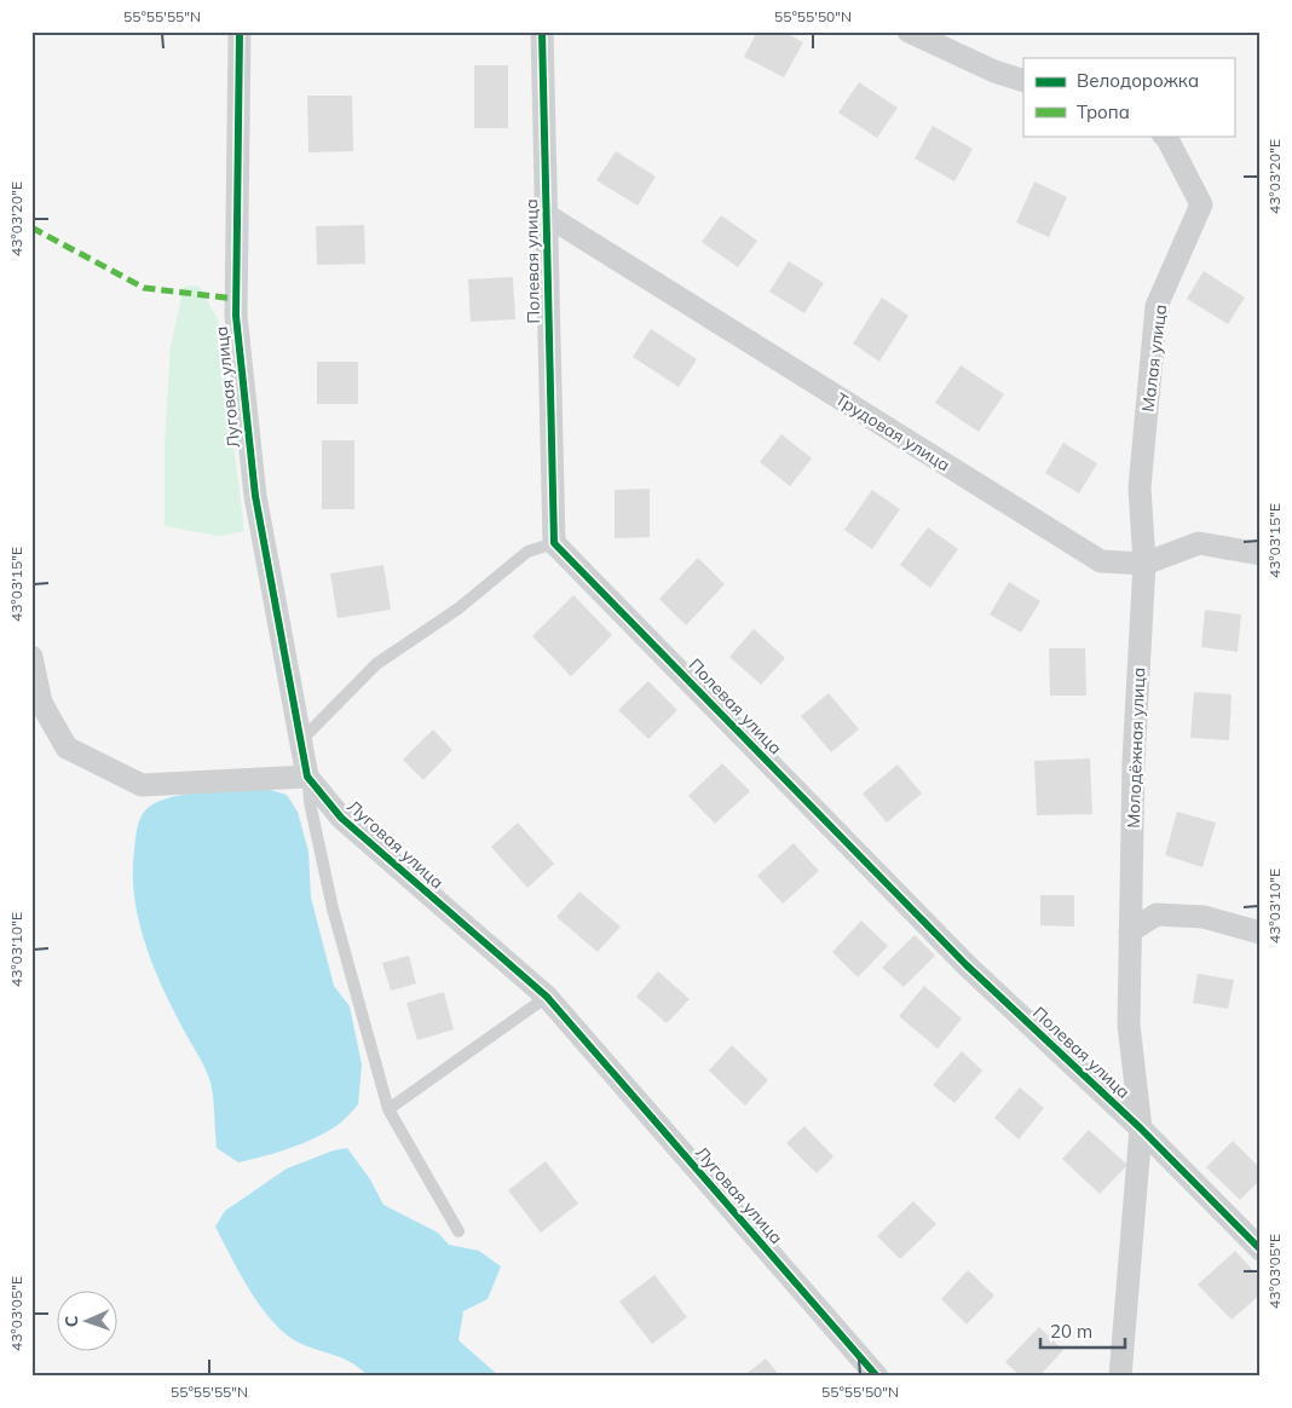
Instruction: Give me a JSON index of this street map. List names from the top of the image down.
{
  "streets": {
    "street": [
      "Полевая улица",
      "Малая улица",
      "Луговая улица",
      "Трудовая улица",
      "Молодёжная улица"
    ]
  },
  "crossings": [
    ["Полевая улица", "Трудовая улица"],
    ["Полевая улица", "Молодёжная улица"],
    ["Малая улица", "Трудовая улица"],
    ["Малая улица", "Молодёжная улица"],
    ["Трудовая улица", "Молодёжная улица"]
  ],
  "legend": ["Велодорожка", "Тропа"],
  "scale_bar": "20 m",
  "north": "left",
  "coordinates": [
    "55°55'55\"N",
    "55°55'50\"N",
    "43°03'20\"E",
    "43°03'15\"E",
    "43°03'10\"E",
    "43°03'05\"E"
  ]
}
